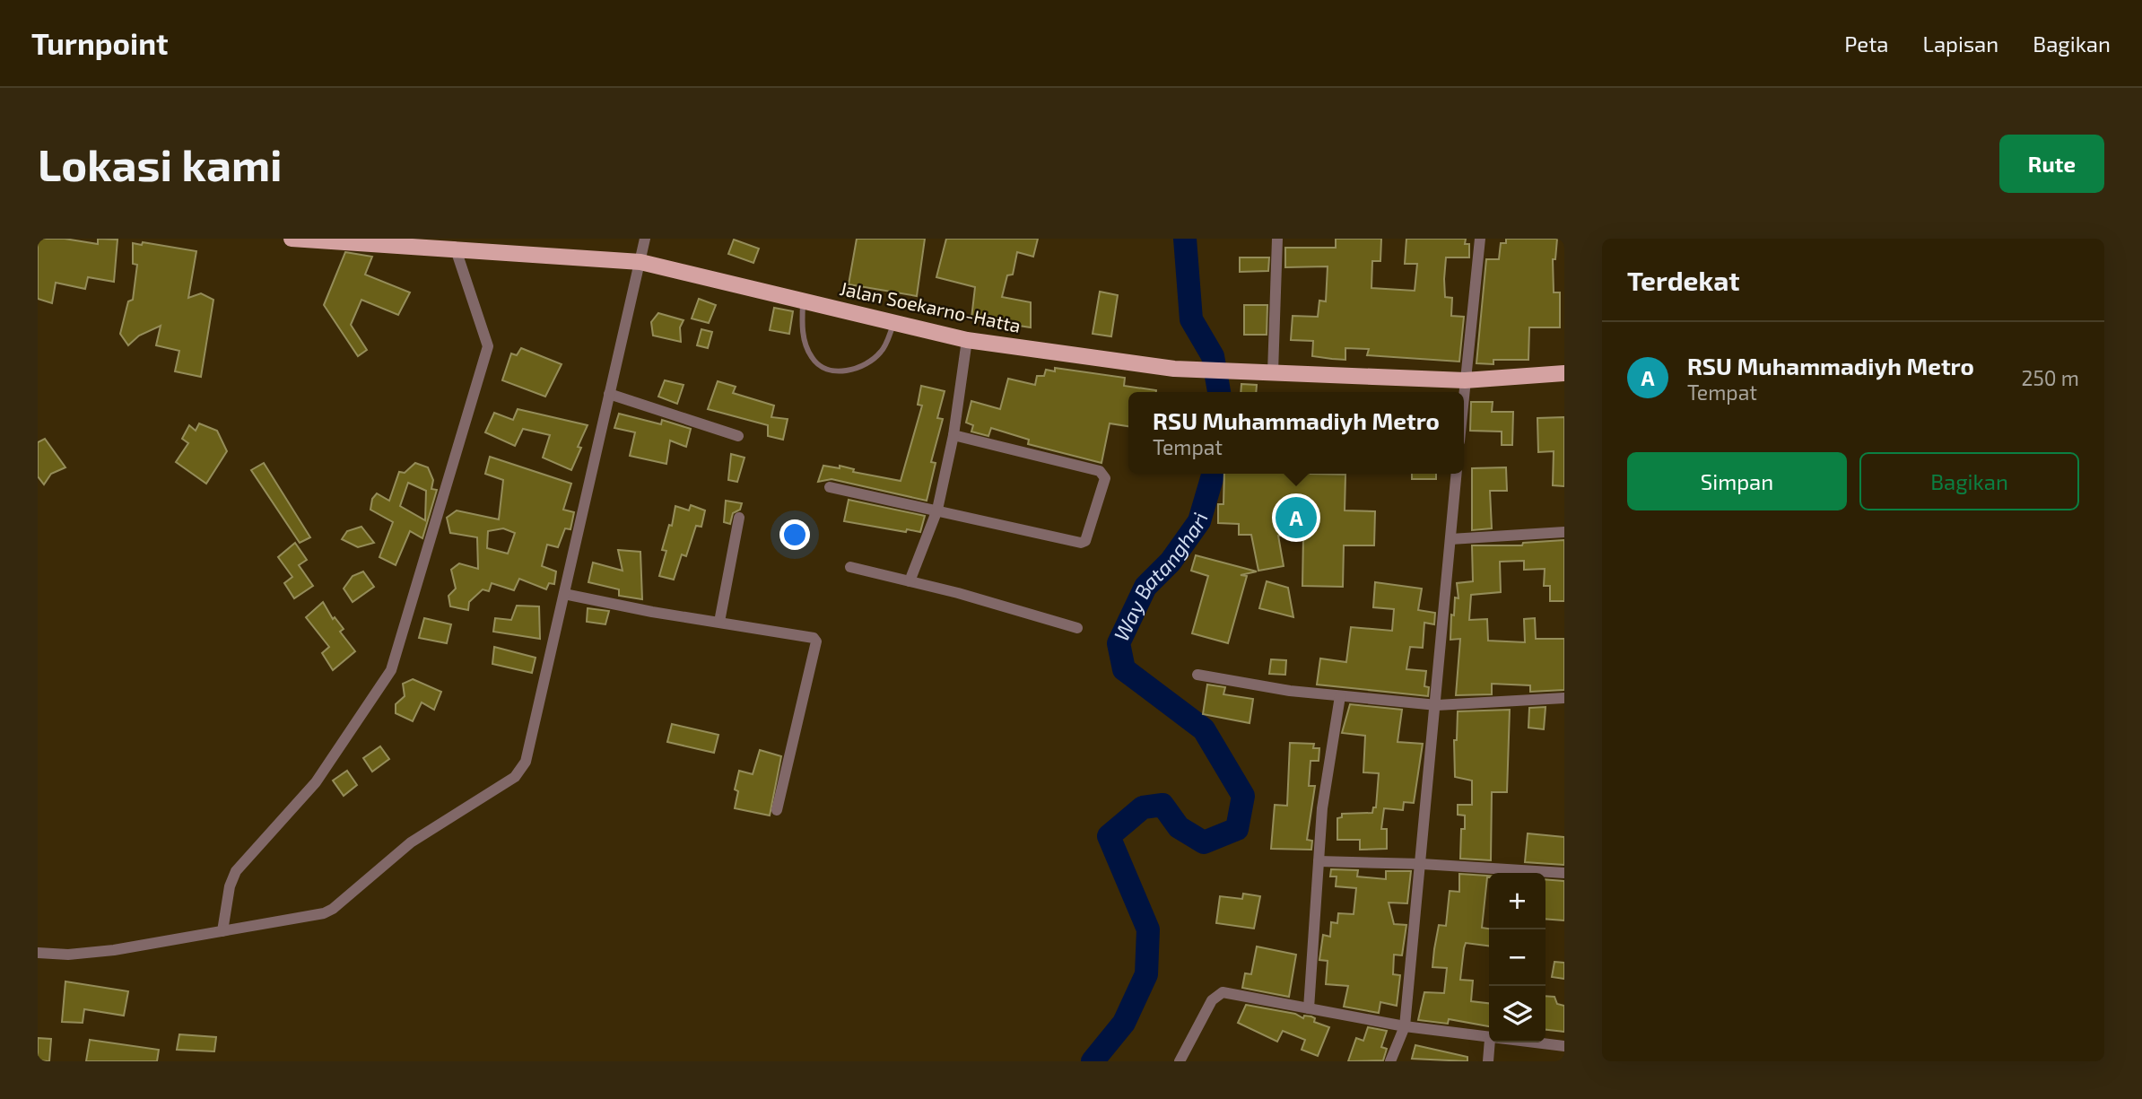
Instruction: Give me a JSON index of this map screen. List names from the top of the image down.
{
  "streets": {
    "main road": ["Jalan Soekarno-Hatta"]
  },
  "water": ["Way Batanghari"],
  "page": {
    "header": "Turnpoint",
    "nav": ["Peta", "Lapisan", "Bagikan"],
    "buttons": [
      "Rute",
      ["Simpan", "Bagikan"]
    ],
    "title": "Lokasi kami",
    "heading": "Terdekat",
    "list": [
      {
        "mark": "A",
        "name": "RSU Muhammadiyh Metro",
        "note": "Tempat",
        "value": "250 m"
      }
    ],
    "popup": ["RSU Muhammadiyh Metro", "Tempat"],
    "pins": "A",
    "map_buttons": ["+", "−"]
  }
}
